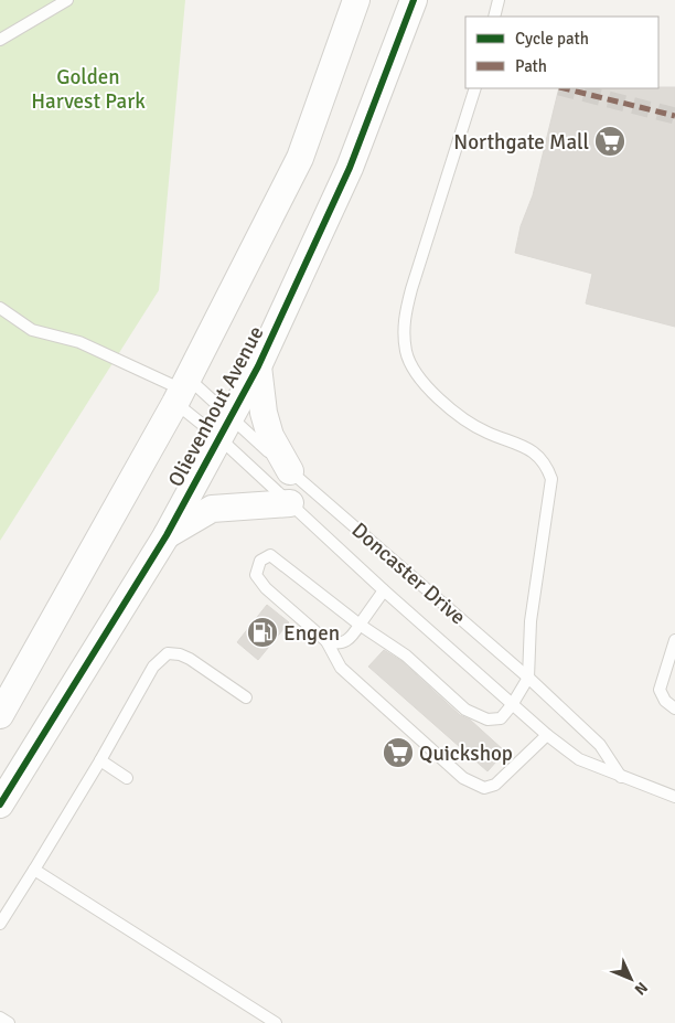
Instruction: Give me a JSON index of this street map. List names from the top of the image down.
{
  "streets": {
    "street": ["Olievenhout Avenue"],
    "lane": ["Doncaster Drive"]
  },
  "crossings": [
    ["Olievenhout Avenue", "Doncaster Drive"]
  ],
  "parks": ["Golden Harvest Park"],
  "places": {
    "supermarket": ["Northgate Mall", "Quickshop"],
    "fuel station": ["Engen"]
  },
  "legend": ["Cycle path", "Path"],
  "north": "bottom right"
}
